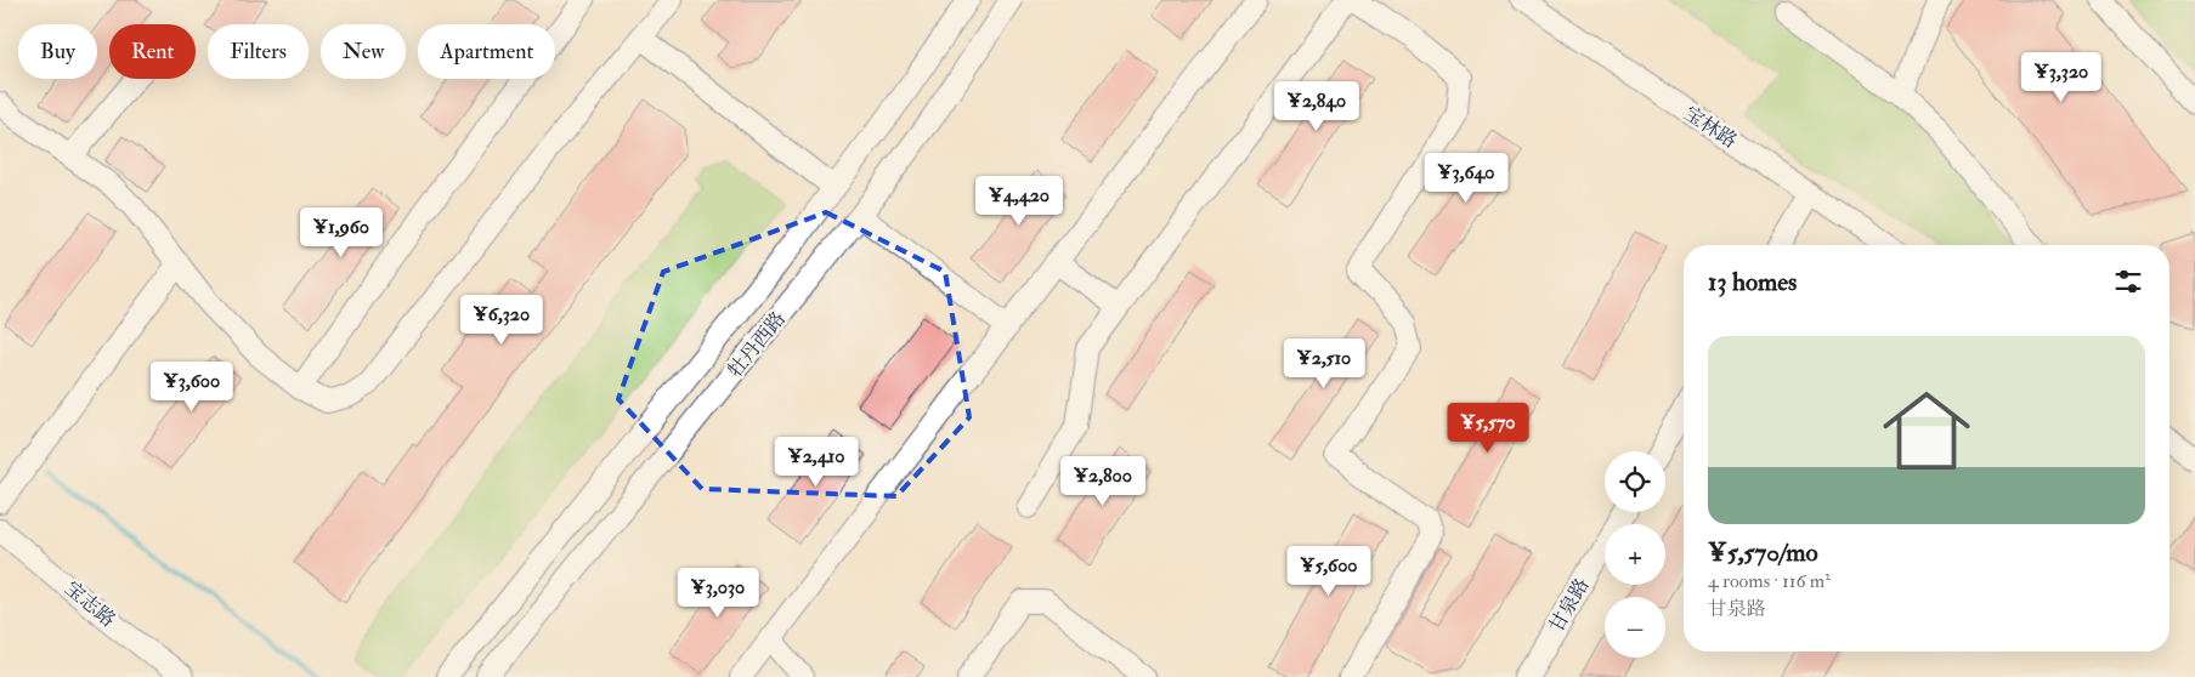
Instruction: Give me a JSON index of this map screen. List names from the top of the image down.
{
  "streets": {
    "street": [
      "宝林路",
      "牡丹西路",
      "宝志路",
      "甘泉路"
    ]
  },
  "page": {
    "chip": [
      "Buy",
      "Rent",
      "Filters",
      "New",
      "Apartment"
    ],
    "price": [
      "¥3,320",
      "¥2,840",
      "¥3,640",
      "¥4,420",
      "¥1,960",
      "¥6,320",
      "¥2,510",
      "¥3,600",
      "¥5,570",
      "¥2,410",
      "¥2,800",
      "¥5,600",
      "¥3,030"
    ],
    "heading": "13 homes",
    "list": [
      {
        "name": "¥5,570/mo",
        "note": "4 rooms · 116 m² · 甘泉路"
      }
    ],
    "map_buttons": ["+", "−"]
  }
}
